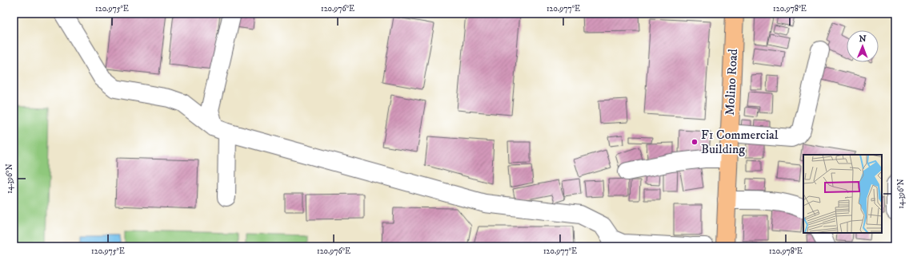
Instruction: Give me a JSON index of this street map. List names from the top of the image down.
{
  "streets": {
    "main road": ["Molino Road"]
  },
  "places": ["F1 Commercial Building"],
  "north": "top",
  "coordinates": [
    "120.975°E",
    "120.976°E",
    "120.977°E",
    "120.978°E",
    "14.396°N"
  ]
}
